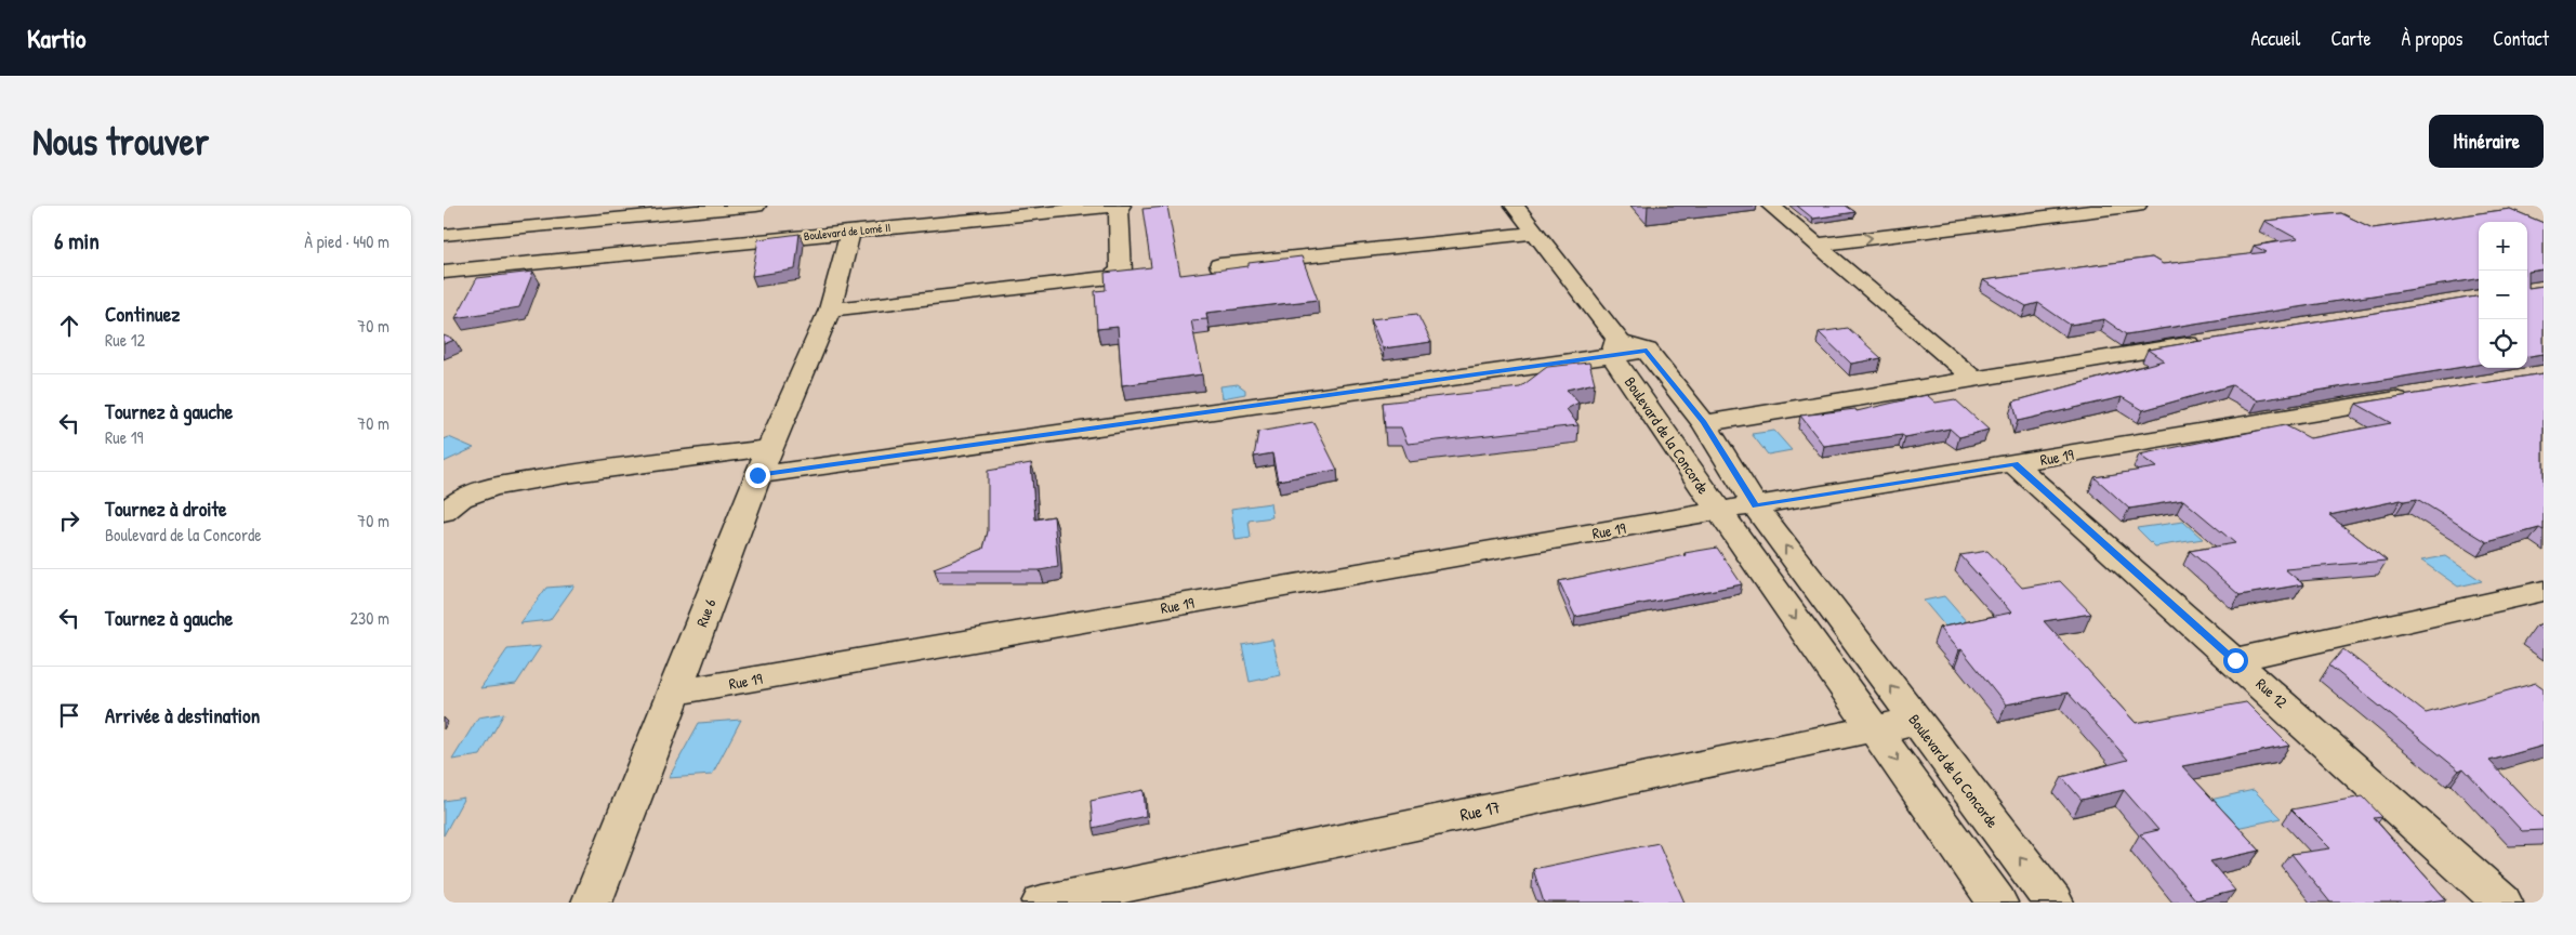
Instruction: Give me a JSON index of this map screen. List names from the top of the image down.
{
  "streets": {
    "street": [
      "Boulevard de Lomé II",
      "Boulevard de la Concorde",
      "Rue 19",
      "Rue 6",
      "Rue 12",
      "Rue 17"
    ]
  },
  "crossings": [
    ["Boulevard de Lomé II", "Rue 6"],
    ["Boulevard de la Concorde", "Rue 19"],
    ["Boulevard de la Concorde", "Rue 17"],
    ["Rue 19", "Rue 6"],
    ["Rue 19", "Rue 12"]
  ],
  "page": {
    "header": "Kartio",
    "nav": [
      "Accueil",
      "Carte",
      "À propos",
      "Contact"
    ],
    "buttons": "Itinéraire",
    "title": "Nous trouver",
    "heading": ["6 min", "À pied · 440 m"],
    "map_buttons": ["+", "−"],
    "list": [
      ["Continuez", "Rue 12", "70 m"],
      ["Tournez à gauche", "Rue 19", "70 m"],
      ["Tournez à droite", "Boulevard de la Concorde", "70 m"],
      ["Tournez à gauche", "230 m"],
      "Arrivée à destination"
    ]
  }
}
